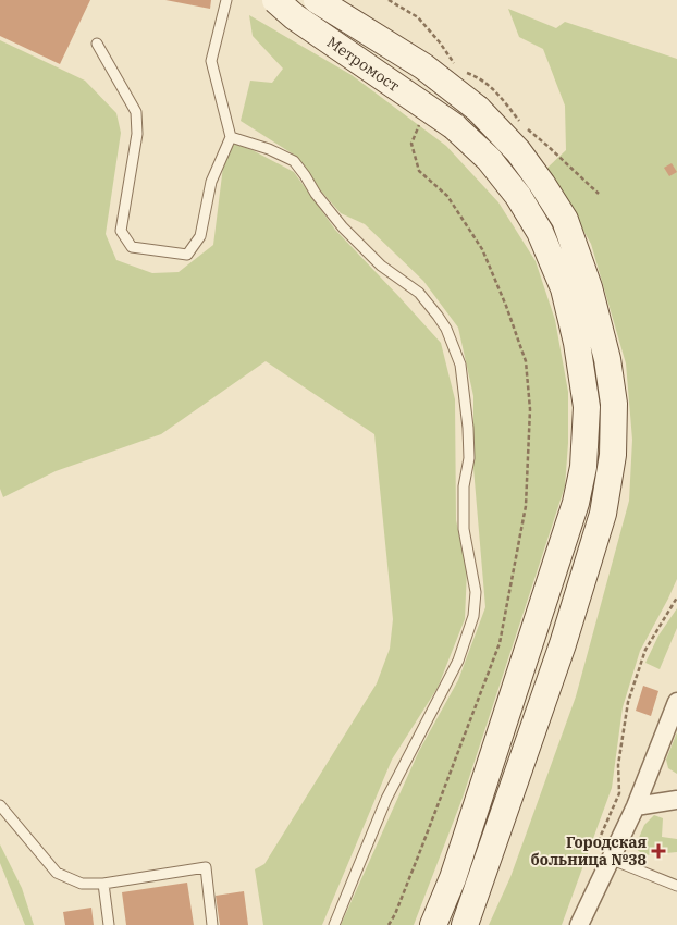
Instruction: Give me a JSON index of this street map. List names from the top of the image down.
{
  "streets": {
    "main road": ["Метромост"]
  },
  "places": {
    "health": ["Городская больница №38"]
  }
}
